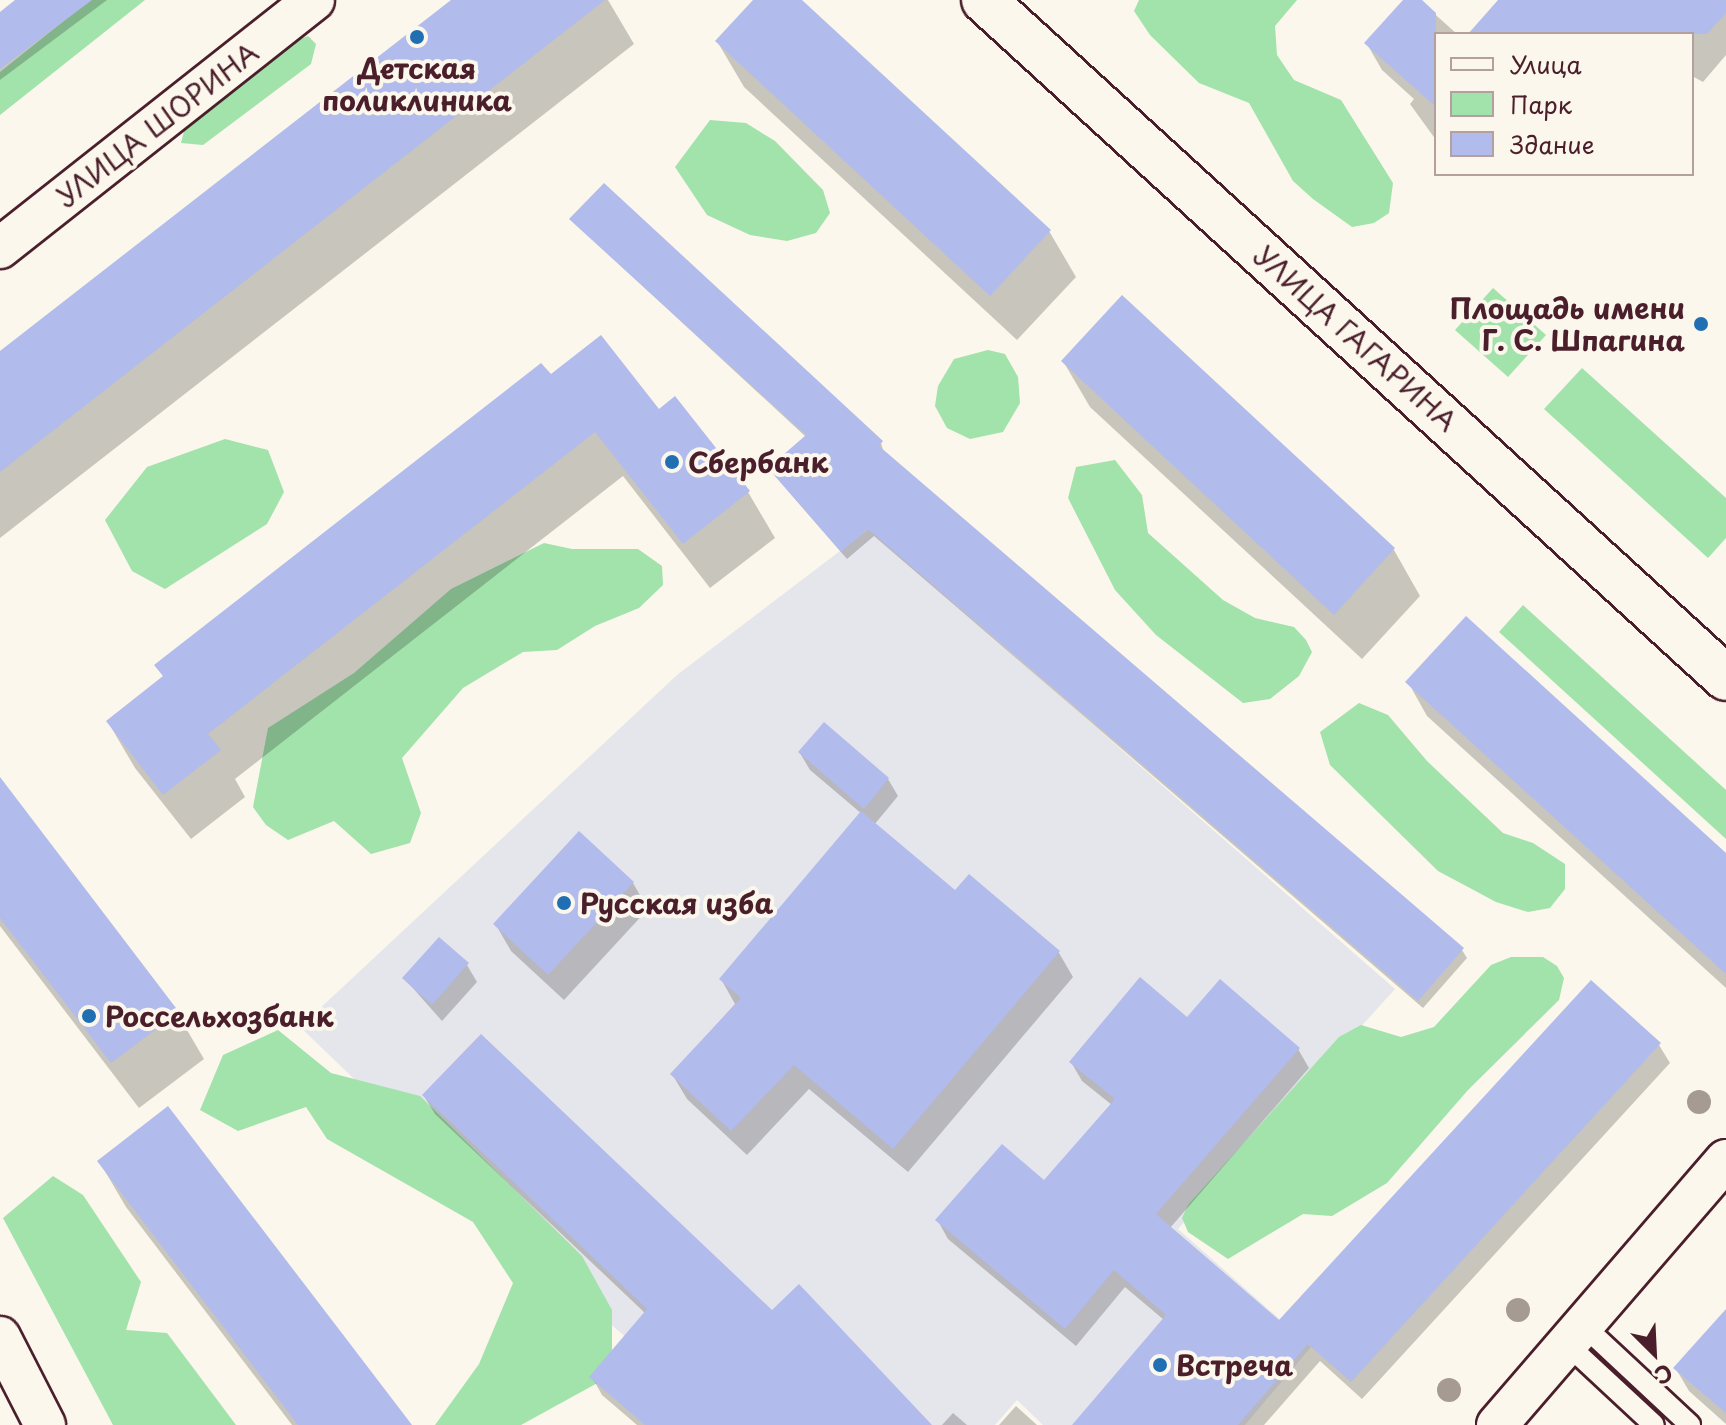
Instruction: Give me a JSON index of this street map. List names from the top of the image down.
{
  "streets": {
    "street": ["УЛИЦА ШОРИНА", "УЛИЦА ГАГАРИНА"]
  },
  "places": [
    "Детская поликлиника",
    "Площадь имени Г. С. Шпагина",
    "Сбербанк",
    "Русская изба",
    "Россельхозбанк",
    "Встреча"
  ],
  "legend": ["Улица", "Парк", "Здание"],
  "north": "bottom right"
}
